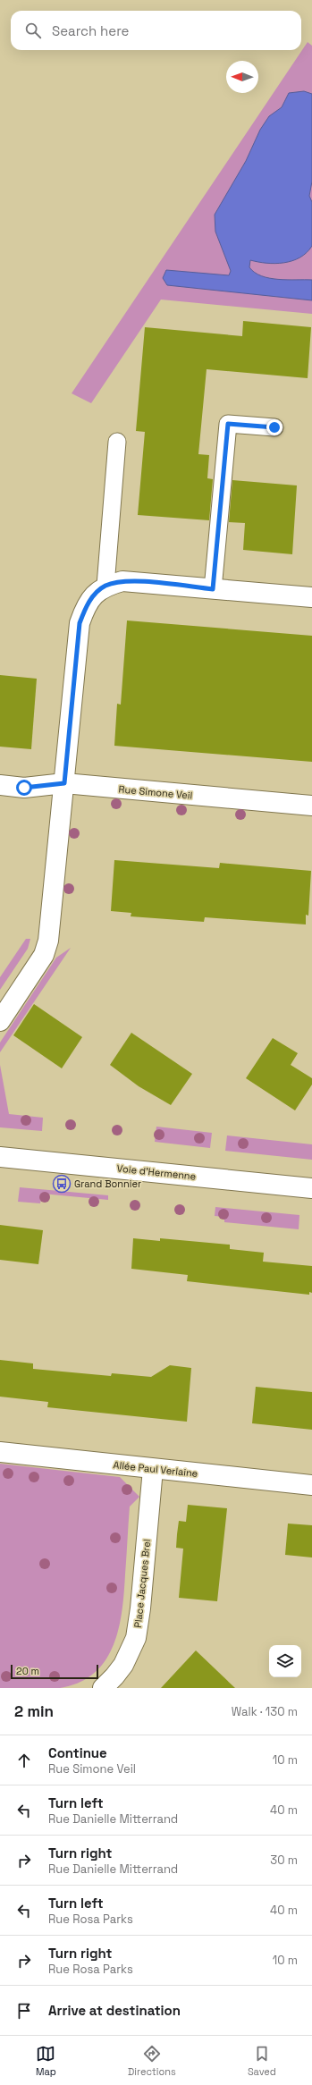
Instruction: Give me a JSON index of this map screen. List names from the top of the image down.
{
  "streets": {
    "street": [
      "Rue Simone Veil",
      "Voie d'Hermenne",
      "Allée Paul Verlaine",
      "Place Jacques Brel"
    ]
  },
  "crossings": [
    ["Allée Paul Verlaine", "Place Jacques Brel"]
  ],
  "places": {
    "bus stop": ["Grand Bonnier"]
  },
  "scale_bar": "20 m",
  "north": "left",
  "page": {
    "search": "Search here",
    "scale": "20 m",
    "heading": ["2 min", "Walk · 130 m"],
    "list": [
      ["Continue", "Rue Simone Veil", "10 m"],
      ["Turn left", "Rue Danielle Mitterrand", "40 m"],
      ["Turn right", "Rue Danielle Mitterrand", "30 m"],
      ["Turn left", "Rue Rosa Parks", "40 m"],
      ["Turn right", "Rue Rosa Parks", "10 m"],
      "Arrive at destination"
    ],
    "nav": ["Map", "Directions", "Saved"]
  }
}
